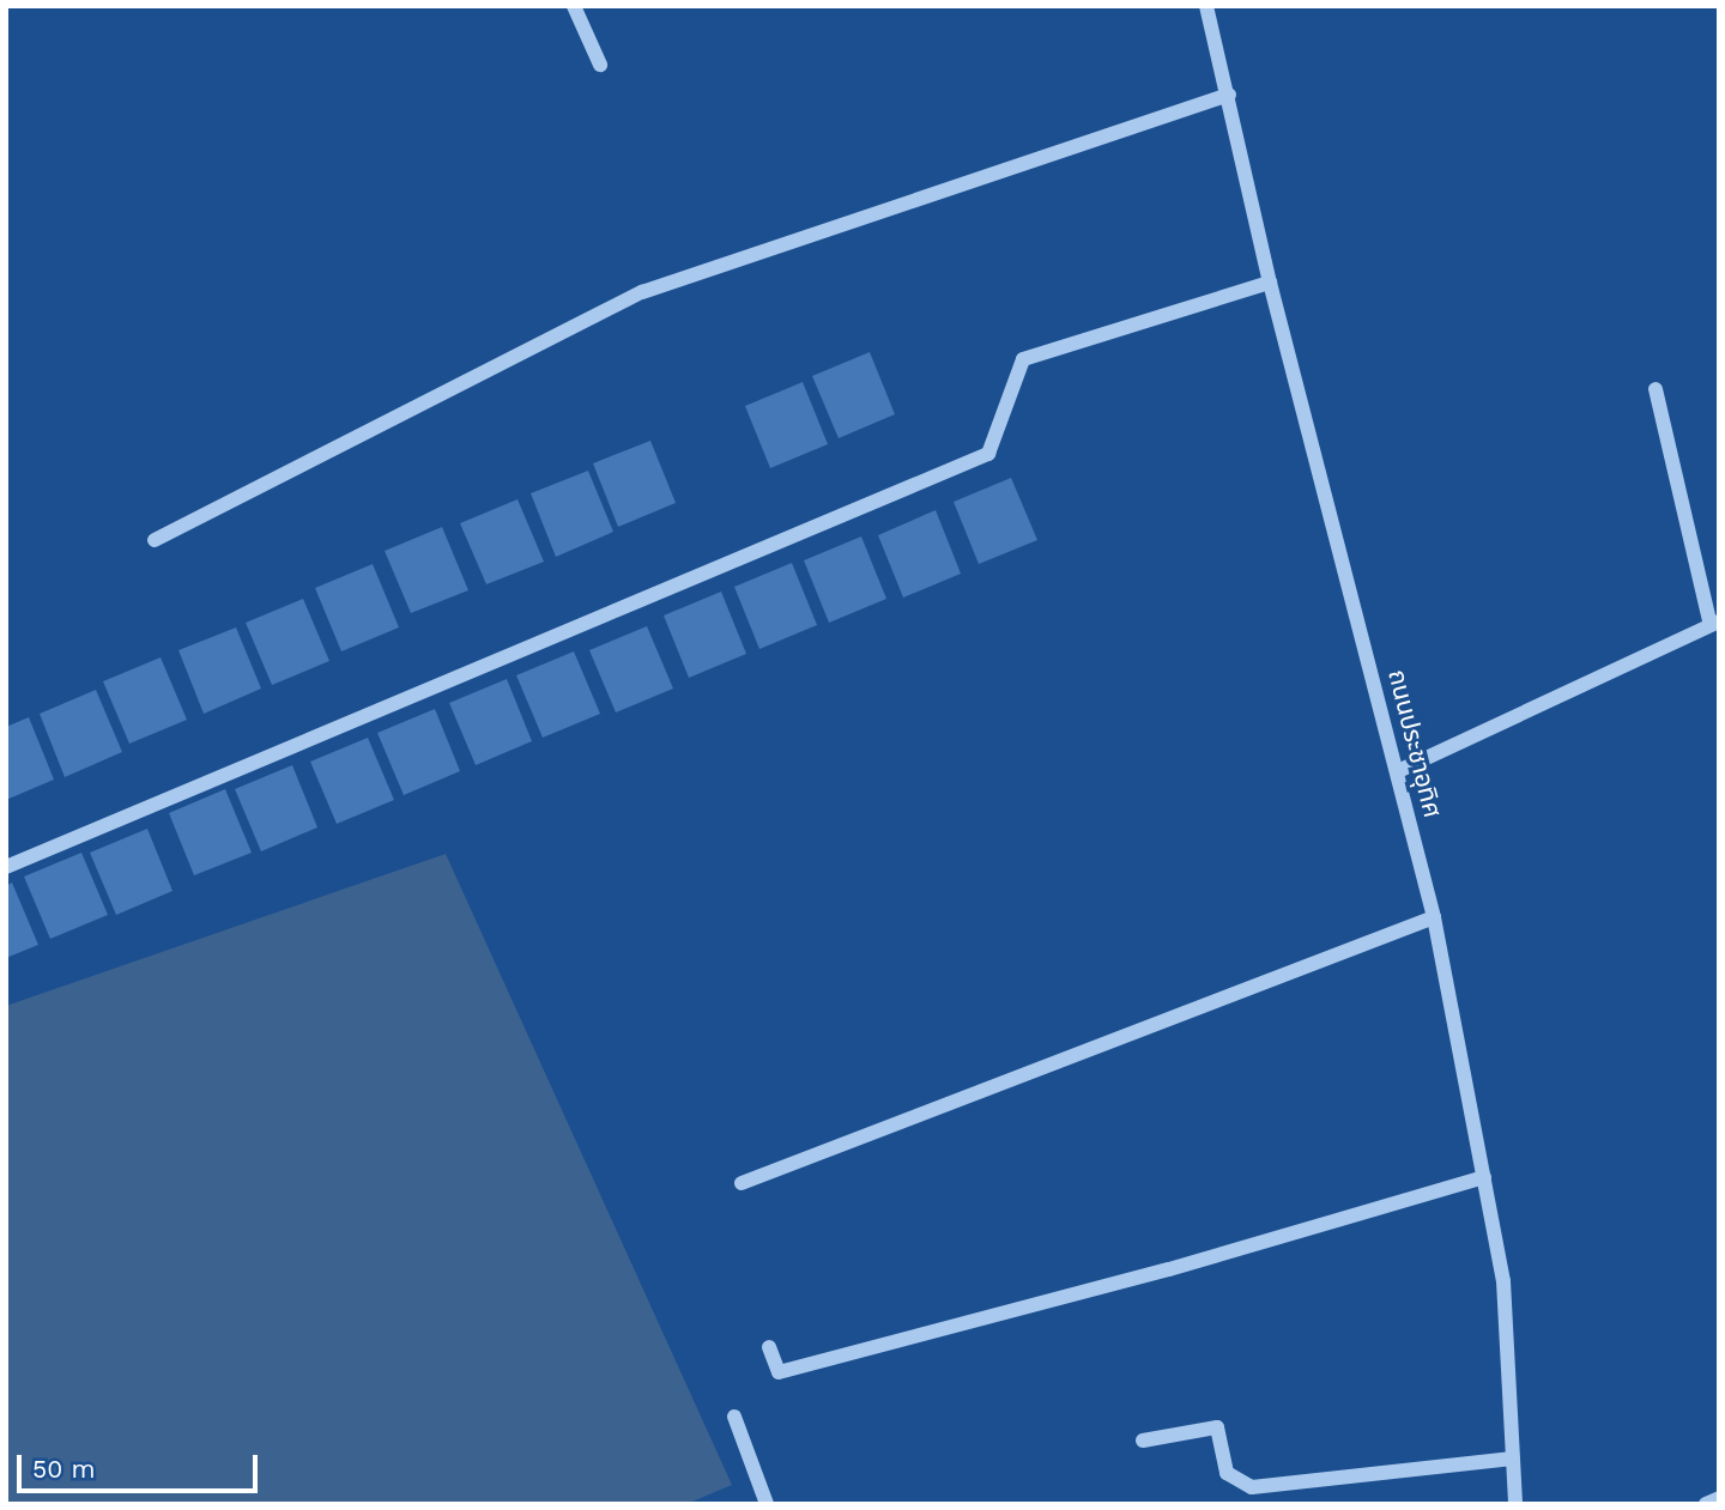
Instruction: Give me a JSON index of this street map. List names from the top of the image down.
{
  "streets": {
    "street": ["ถนนประชาอุทิศ"]
  },
  "scale_bar": "50 m"
}
